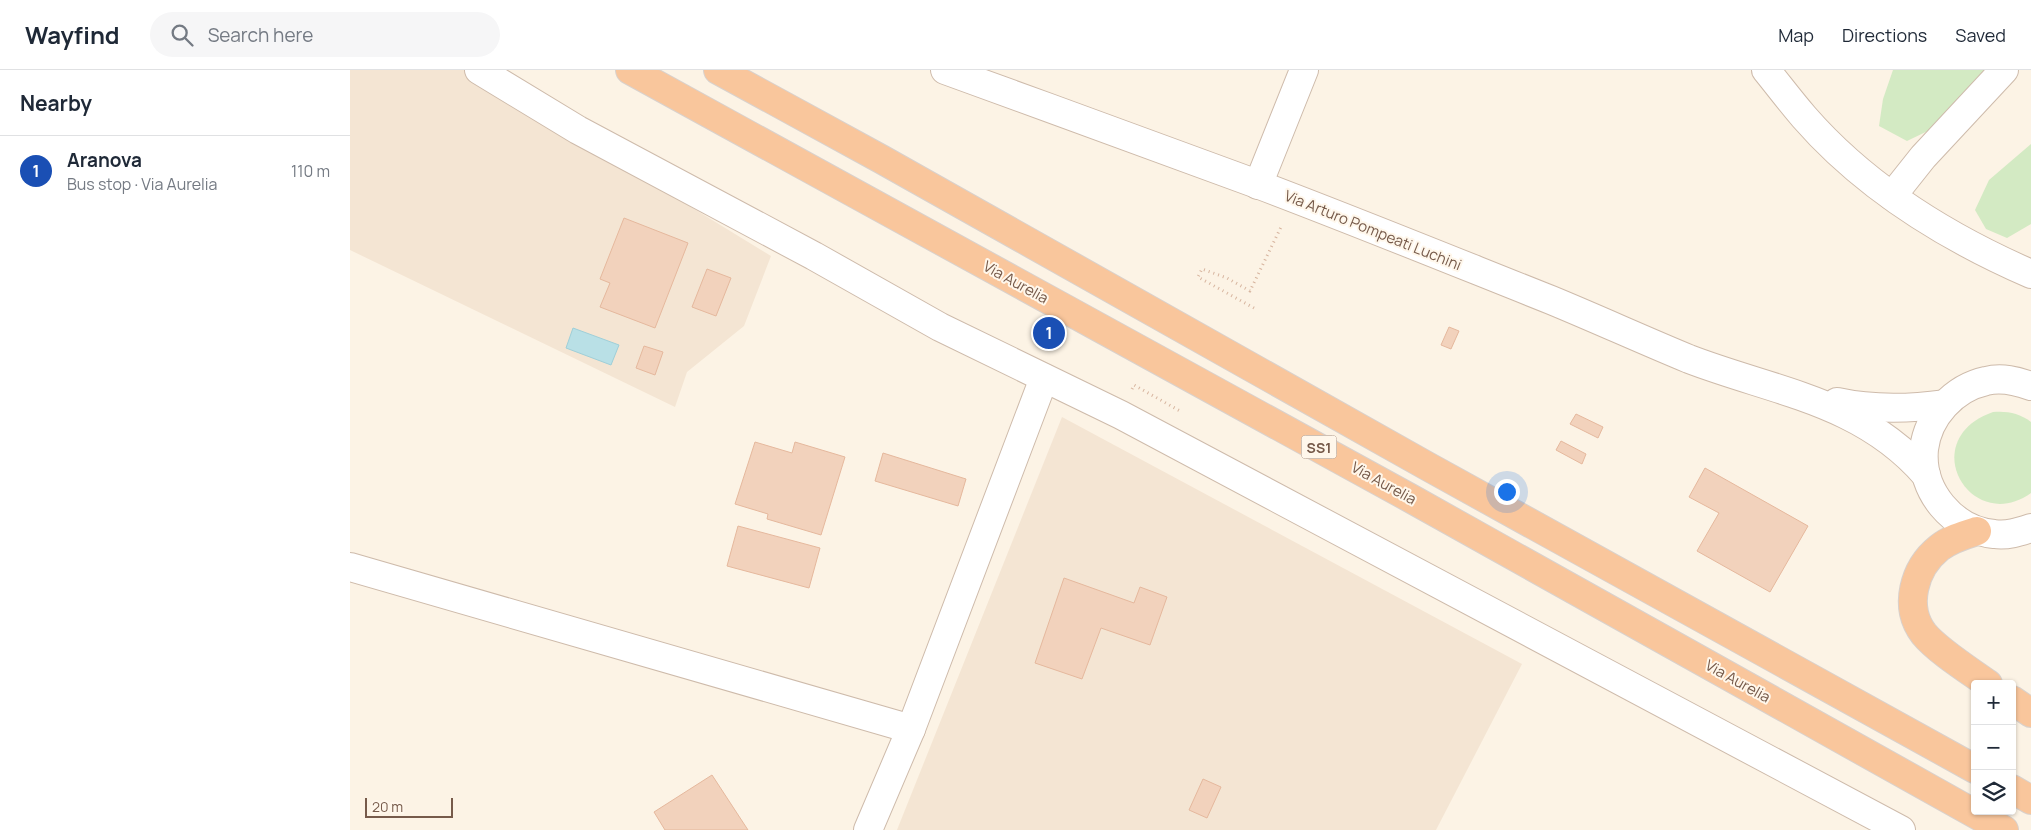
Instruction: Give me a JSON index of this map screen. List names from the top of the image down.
{
  "streets": {
    "highway": ["Via Aurelia", "SS1"],
    "street": ["Via Arturo Pompeati Luchini"]
  },
  "scale_bar": "20 m",
  "page": {
    "header": "Wayfind",
    "search": "Search here",
    "nav": ["Map", "Directions", "Saved"],
    "heading": "Nearby",
    "list": [
      {
        "mark": "1",
        "name": "Aranova",
        "note": "Bus stop · Via Aurelia",
        "value": "110 m"
      }
    ],
    "pins": "1",
    "map_buttons": ["+", "−"],
    "scale": "20 m"
  }
}
